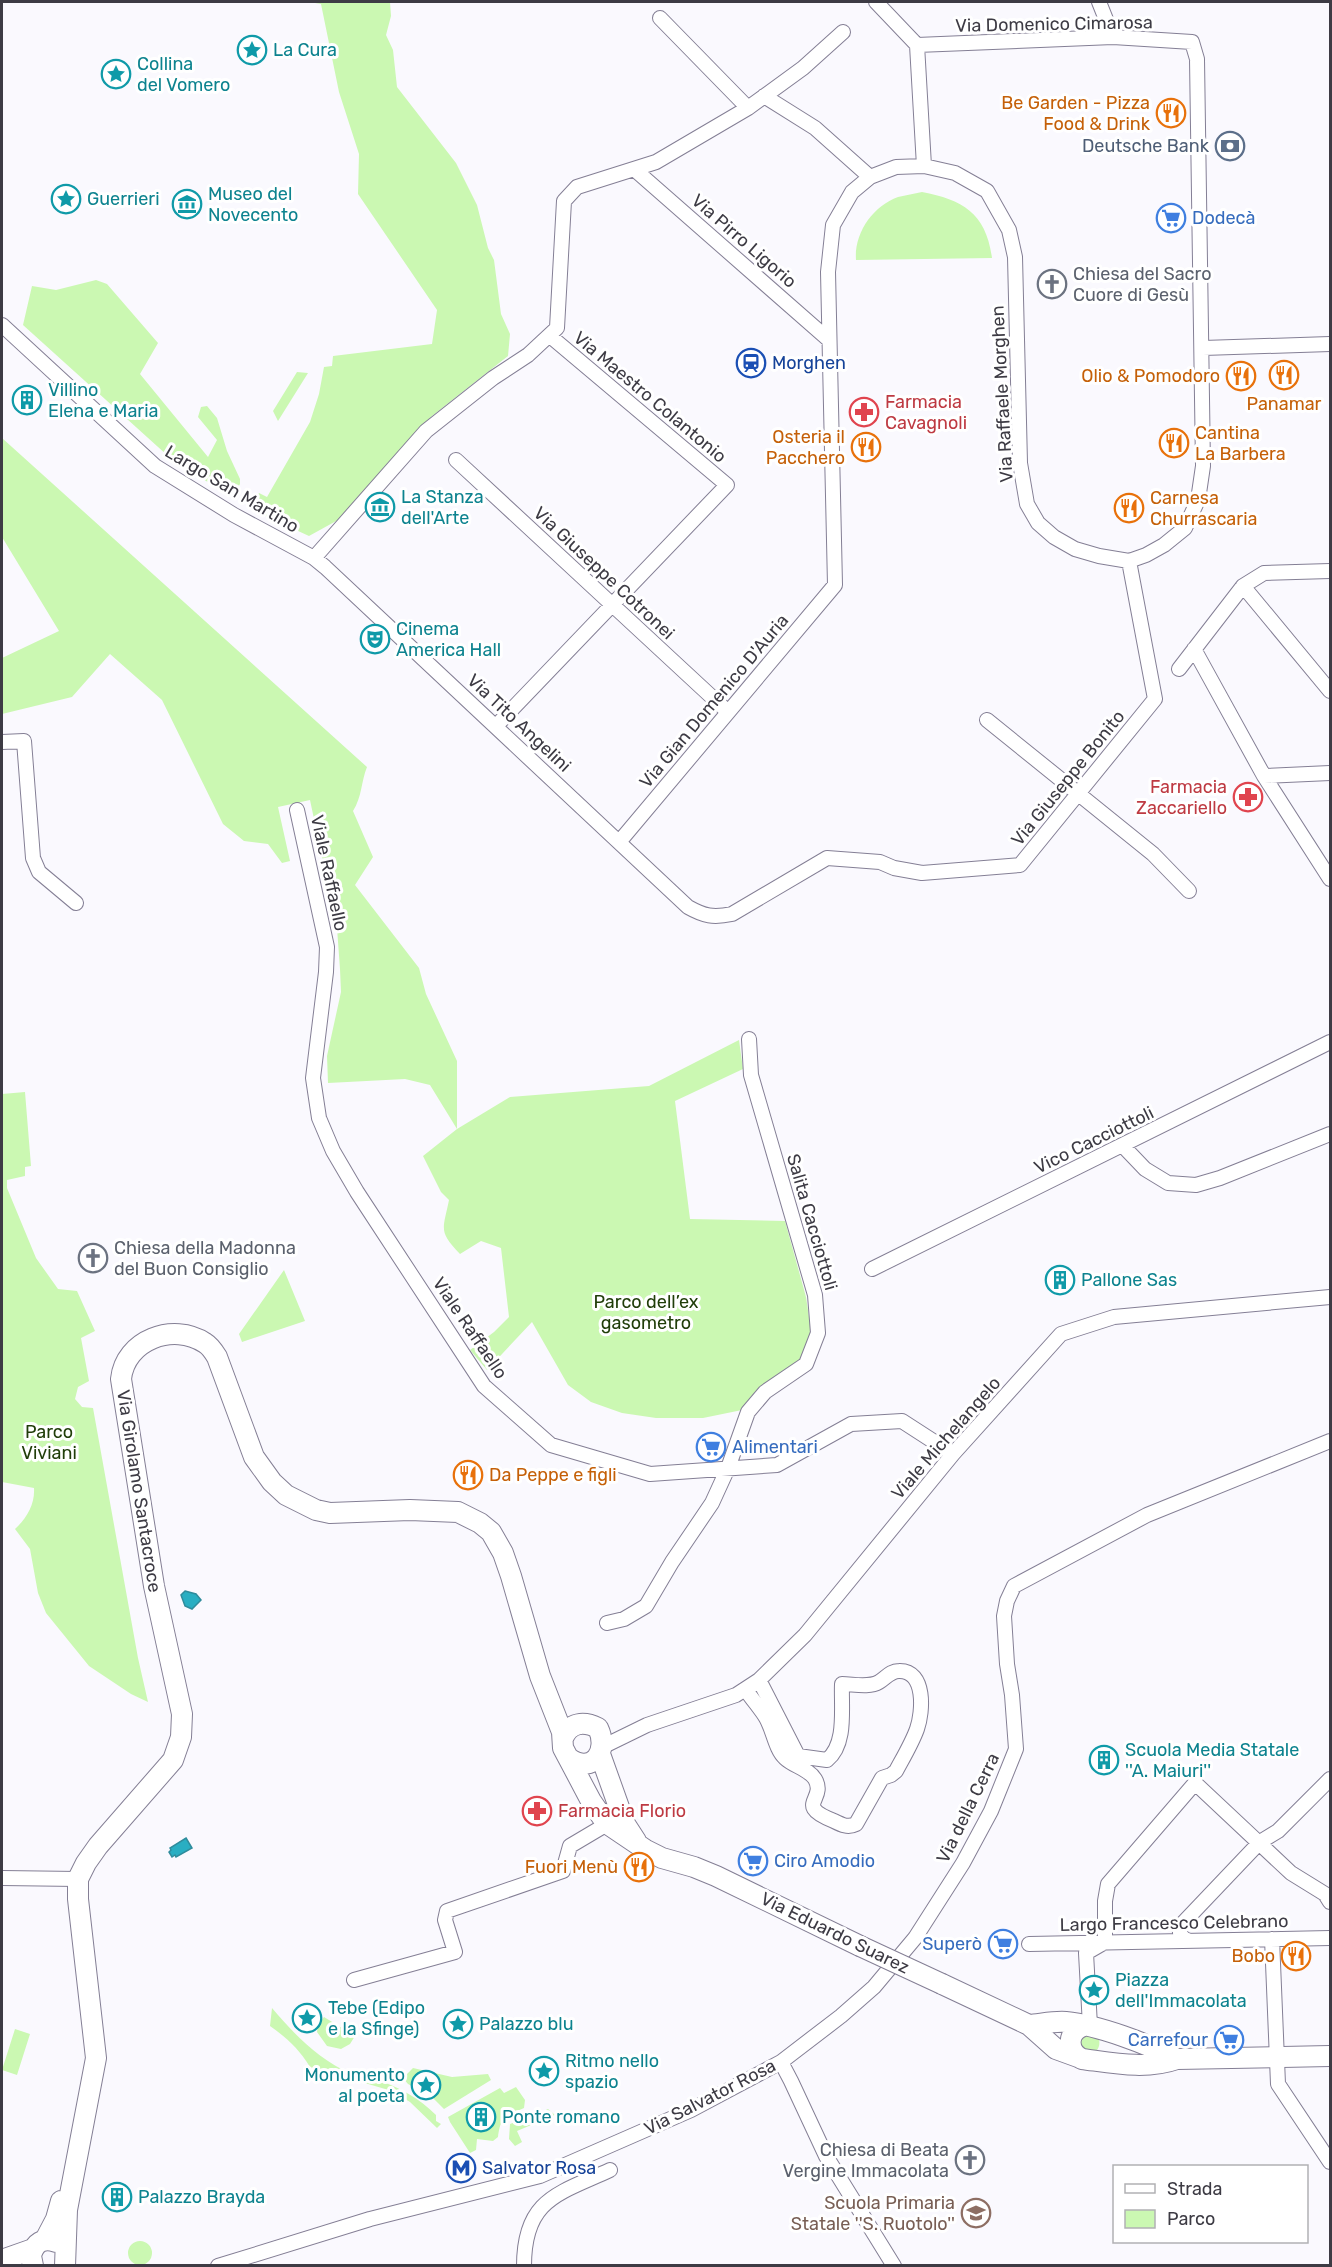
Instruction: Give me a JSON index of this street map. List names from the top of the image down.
{
  "streets": {
    "street": [
      "Via Domenico Cimarosa",
      "Via Pirro Ligorio",
      "Via Raffaele Morghen",
      "Via Maestro Colantonio",
      "Largo San Martino",
      "Via Giuseppe Cotronei",
      "Via Gian Domenico D'Auria",
      "Via Tito Angelini",
      "Via Giuseppe Bonito",
      "Viale Raffaello",
      "Vico Cacciottoli",
      "Salita Cacciottoli",
      "Viale Michelangelo",
      "Via Girolamo Santacroce",
      "Via della Cerra",
      "Largo Francesco Celebrano",
      "Via Eduardo Suarez",
      "Via Salvator Rosa"
    ]
  },
  "crossings": [
    ["Via Pirro Ligorio", "Via Raffaele Morghen"],
    ["Via Raffaele Morghen", "Via Gian Domenico D'Auria"],
    ["Via Raffaele Morghen", "Via Giuseppe Bonito"],
    ["Via Maestro Colantonio", "Via Giuseppe Cotronei"],
    ["Largo San Martino", "Via Tito Angelini"],
    ["Via Giuseppe Cotronei", "Via Gian Domenico D'Auria"],
    ["Via Gian Domenico D'Auria", "Via Tito Angelini"],
    ["Via Gian Domenico D'Auria", "Via Giuseppe Bonito"],
    ["Via Tito Angelini", "Via Giuseppe Bonito"],
    ["Viale Raffaello", "Salita Cacciottoli"],
    ["Viale Raffaello", "Viale Michelangelo"],
    ["Viale Michelangelo", "Via Girolamo Santacroce"],
    ["Via della Cerra", "Via Salvator Rosa"]
  ],
  "parks": ["Parco dell’ex gasometro", "Parco Viviani"],
  "places": {
    "place": [
      "La Cura",
      "Collina del Vomero",
      "Guerrieri",
      "Piazza dell'Immacolata",
      "Tebe (Edipo e la Sfinge)",
      "Palazzo blu",
      "Ritmo nello spazio",
      "Monumento al poeta"
    ],
    "restaurant": [
      "Be Garden - Pizza Food & Drink",
      "Panamar",
      "Olio & Pomodoro",
      "Cantina La Barbera",
      "Osteria il Pacchero",
      "Carnesa Churrascaria",
      "Da Peppe e figli",
      "Fuori Menù",
      "Bobo"
    ],
    "bank": ["Deutsche Bank"],
    "museum": ["Museo del Novecento", "La Stanza dell'Arte"],
    "supermarket": [
      "Dodecà",
      "Alimentari",
      "Ciro Amodio",
      "Superò",
      "Carrefour"
    ],
    "church": ["Chiesa del Sacro Cuore di Gesù", "Chiesa della Madonna del Buon Consiglio", "Chiesa di Beata Vergine Immacolata"],
    "station": ["Morghen"],
    "building": [
      "Villino Elena e Maria",
      "Pallone Sas",
      "Scuola Media Statale ''A. Maiuri''",
      "Ponte romano",
      "Palazzo Brayda"
    ],
    "pharmacy": ["Farmacia Cavagnoli", "Farmacia Zaccariello", "Farmacia Florio"],
    "theatre": ["Cinema America Hall"],
    "metro station": ["Salvator Rosa"],
    "school or university": ["Scuola Primaria Statale ''S. Ruotolo''"]
  },
  "legend": ["Strada", "Parco"]
}
